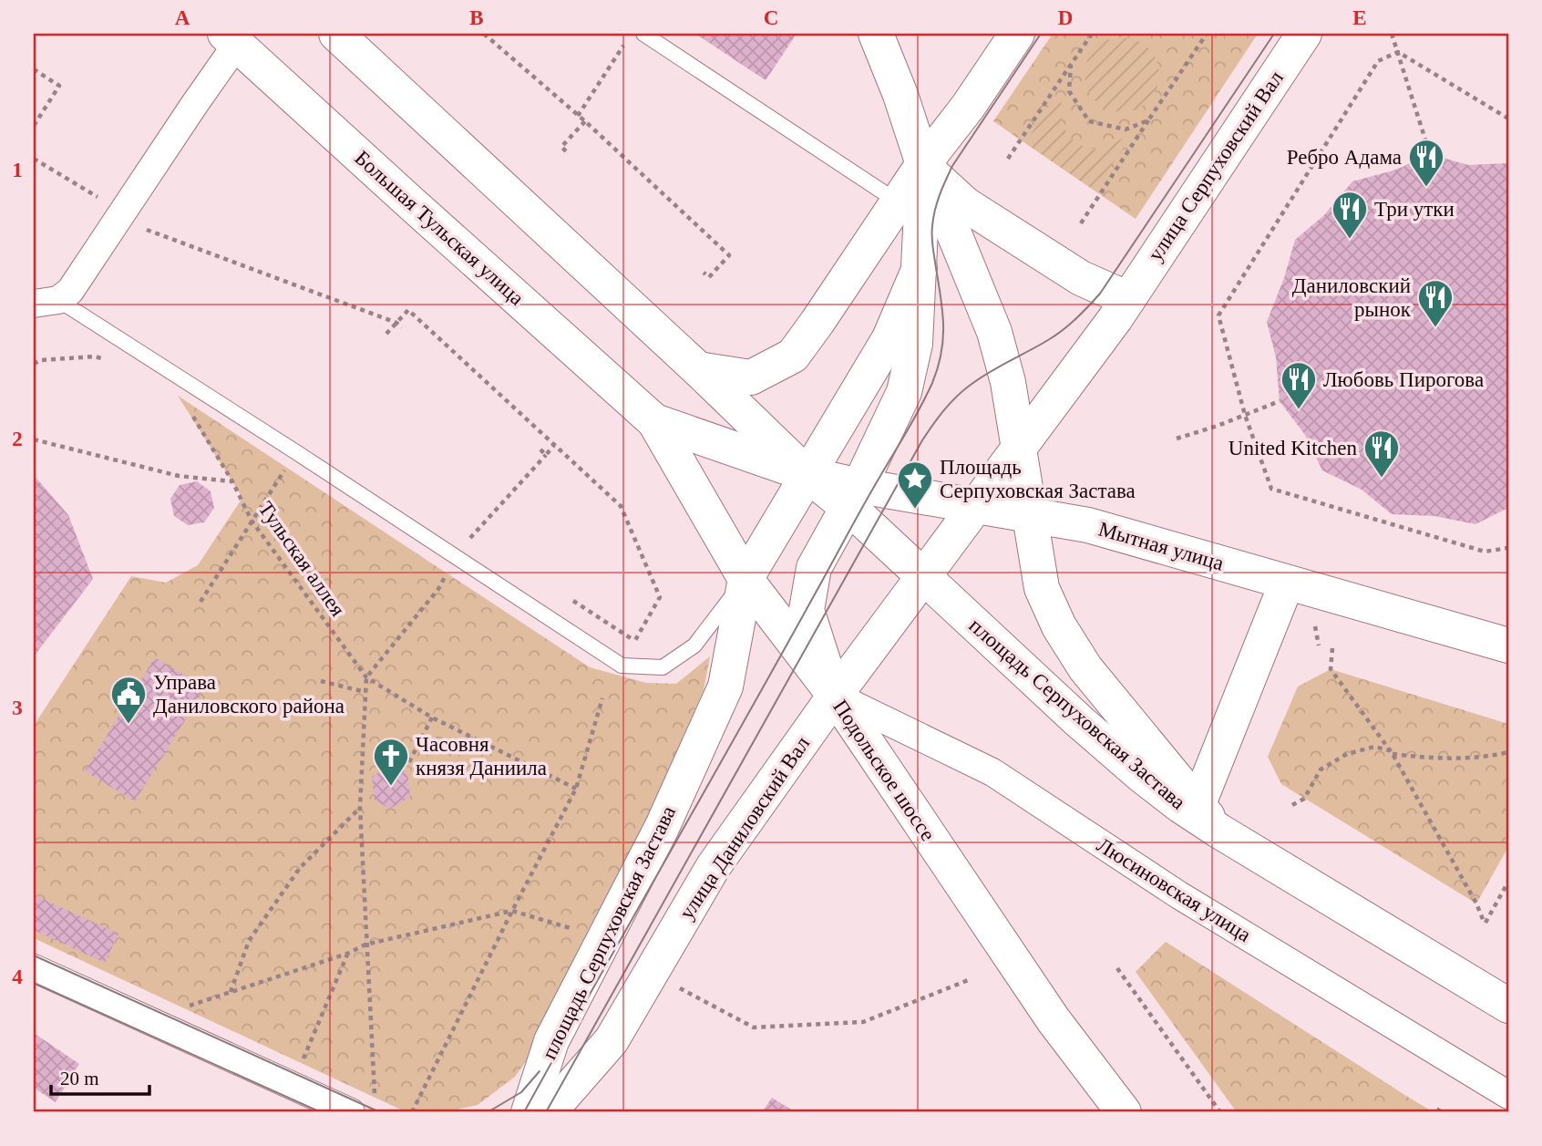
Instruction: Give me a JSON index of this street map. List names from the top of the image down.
{
  "streets": {
    "main road": [
      "улица Серпуховский Вал",
      "Большая Тульская улица",
      "Мытная улица",
      "площадь Серпуховская Застава",
      "Подольское шоссе",
      "улица Даниловский Вал"
    ],
    "street": ["Люсиновская улица"],
    "path": ["Тульская аллея"]
  },
  "crossings": [
    ["Большая Тульская улица", "площадь Серпуховская Застава"],
    ["Большая Тульская улица", "Подольское шоссе"],
    ["Мытная улица", "площадь Серпуховская Застава"],
    ["площадь Серпуховская Застава", "Подольское шоссе"],
    ["площадь Серпуховская Застава", "улица Даниловский Вал"],
    ["площадь Серпуховская Застава", "Люсиновская улица"],
    ["Подольское шоссе", "улица Даниловский Вал"],
    ["Подольское шоссе", "Люсиновская улица"],
    ["улица Даниловский Вал", "Люсиновская улица"]
  ],
  "places": {
    "restaurant": [
      "Ребро Адама",
      "Три утки",
      "Даниловский рынок",
      "Любовь Пирогова",
      "United Kitchen"
    ],
    "place": ["Площадь Серпуховская Застава"],
    "public building": ["Управа Даниловского района"],
    "church": ["Часовня князя Даниила"]
  },
  "scale_bar": "20 m",
  "grid": {
    "columns": [
      "A",
      "B",
      "C",
      "D",
      "E"
    ],
    "rows": [
      "1",
      "2",
      "3",
      "4"
    ]
  }
}
